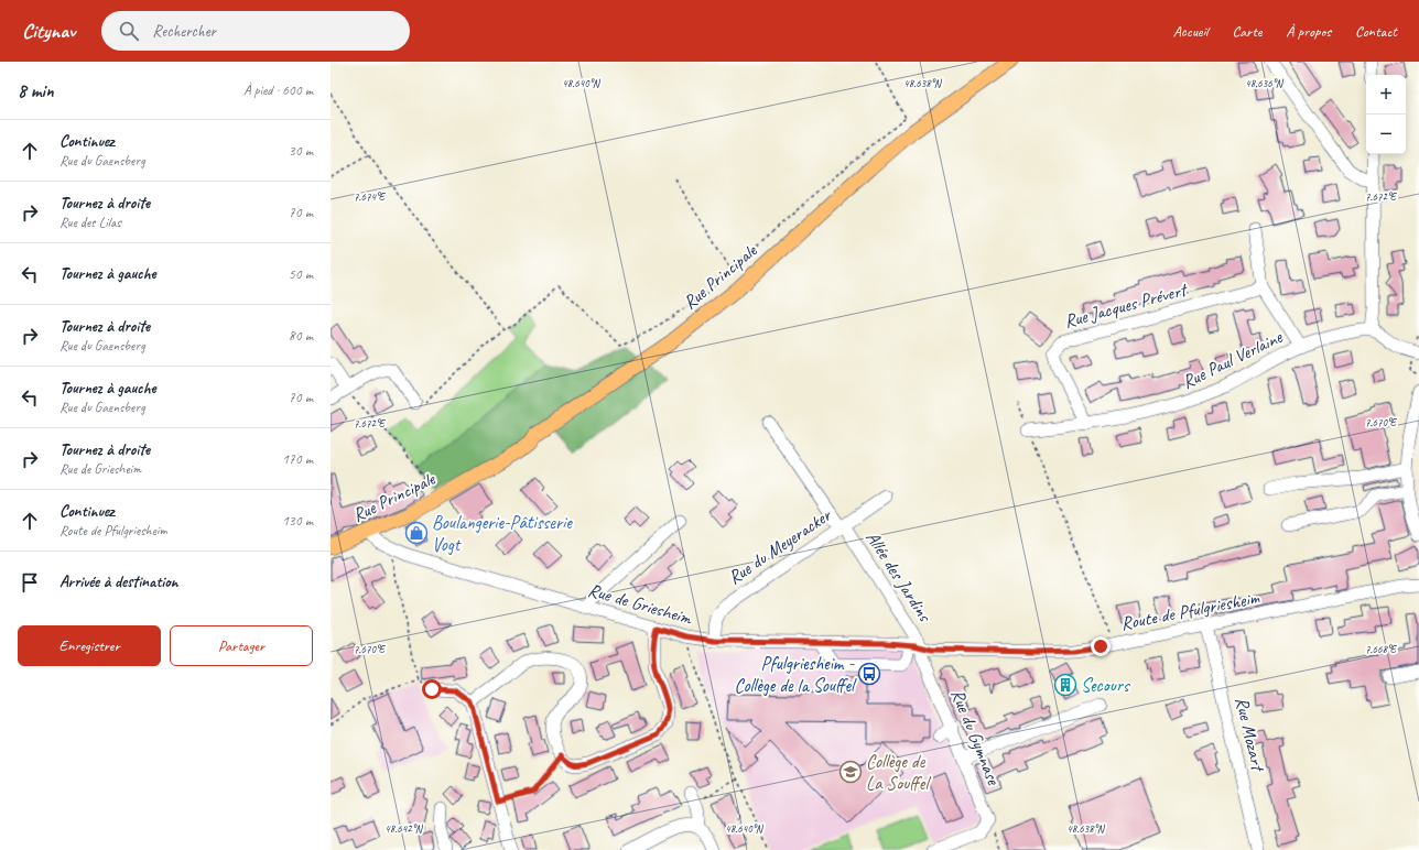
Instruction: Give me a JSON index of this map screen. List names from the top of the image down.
{
  "streets": {
    "main road": ["Rue Principale"],
    "street": [
      "Rue Jacques Prévert",
      "Rue Paul Verlaine",
      "Rue du Meyeracker",
      "Allée des Jardins",
      "Rue de Griesheim",
      "Route de Pfulgriesheim",
      "Rue Mozart",
      "Rue du Gymnase"
    ]
  },
  "crossings": [
    ["Rue Principale", "Rue de Griesheim"],
    ["Rue Jacques Prévert", "Rue Paul Verlaine"],
    ["Rue du Meyeracker", "Allée des Jardins"],
    ["Rue du Meyeracker", "Rue de Griesheim"],
    ["Allée des Jardins", "Rue de Griesheim"],
    ["Allée des Jardins", "Route de Pfulgriesheim"],
    ["Allée des Jardins", "Rue du Gymnase"],
    ["Rue de Griesheim", "Route de Pfulgriesheim"],
    ["Rue de Griesheim", "Rue du Gymnase"],
    ["Route de Pfulgriesheim", "Rue Mozart"],
    ["Route de Pfulgriesheim", "Rue du Gymnase"]
  ],
  "places": {
    "shop": ["Boulangerie-Pâtisserie Vogt"],
    "bus stop": ["Pfulgriesheim - Collège de la Souffel"],
    "building": ["Secours"],
    "school or university": ["Collège de La Souffel"]
  },
  "page": {
    "header": "Citynav",
    "search": "Rechercher",
    "nav": [
      "Accueil",
      "Carte",
      "À propos",
      "Contact"
    ],
    "heading": ["8 min", "À pied · 600 m"],
    "map_buttons": ["+", "−"],
    "list": [
      ["Continuez", "Rue du Gaensberg", "30 m"],
      ["Tournez à droite", "Rue des Lilas", "70 m"],
      ["Tournez à gauche", "50 m"],
      ["Tournez à droite", "Rue du Gaensberg", "80 m"],
      ["Tournez à gauche", "Rue du Gaensberg", "70 m"],
      ["Tournez à droite", "Rue de Griesheim", "170 m"],
      ["Continuez", "Route de Pfulgriesheim", "130 m"],
      "Arrivée à destination"
    ],
    "buttons": ["Enregistrer", "Partager"]
  },
  "coordinates": [
    "48.640°N",
    "48.638°N",
    "48.636°N",
    "7.672°E",
    "7.674°E",
    "7.670°E",
    "7.668°E",
    "48.642°N"
  ]
}
